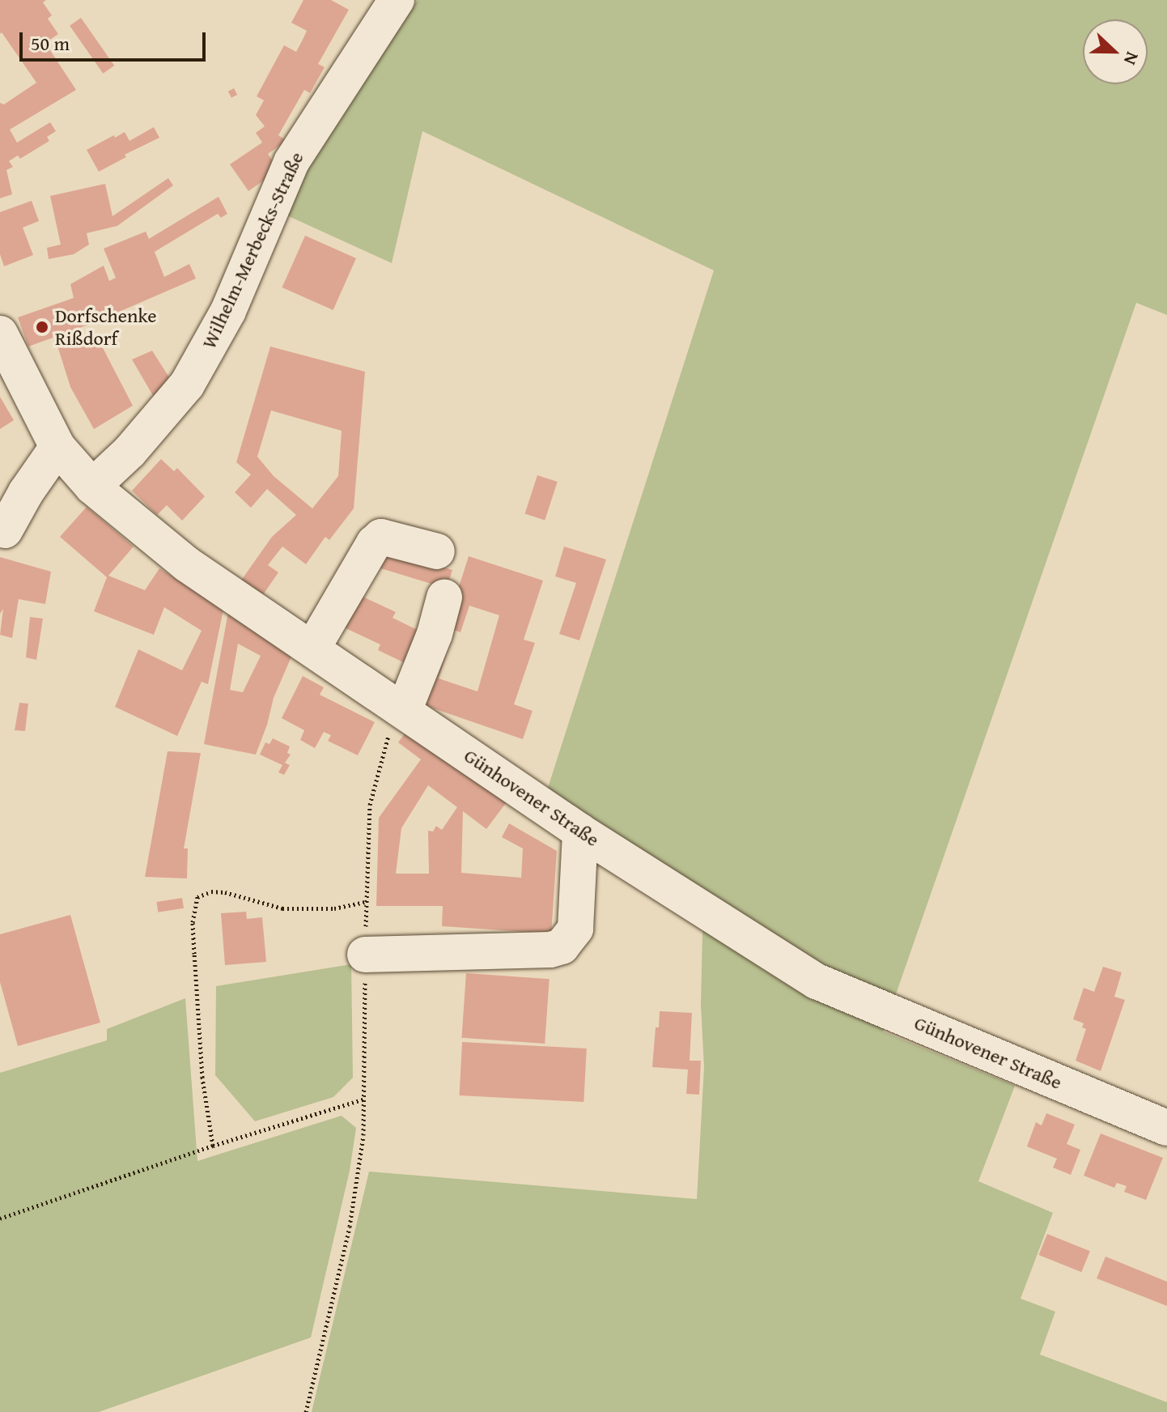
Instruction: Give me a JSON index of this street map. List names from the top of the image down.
{
  "streets": {
    "street": ["Wilhelm-Merbecks-Straße", "Günhovener Straße"]
  },
  "crossings": [
    ["Wilhelm-Merbecks-Straße", "Günhovener Straße"]
  ],
  "places": ["Dorfschenke Rißdorf"],
  "scale_bar": "50 m",
  "north": "right"
}
